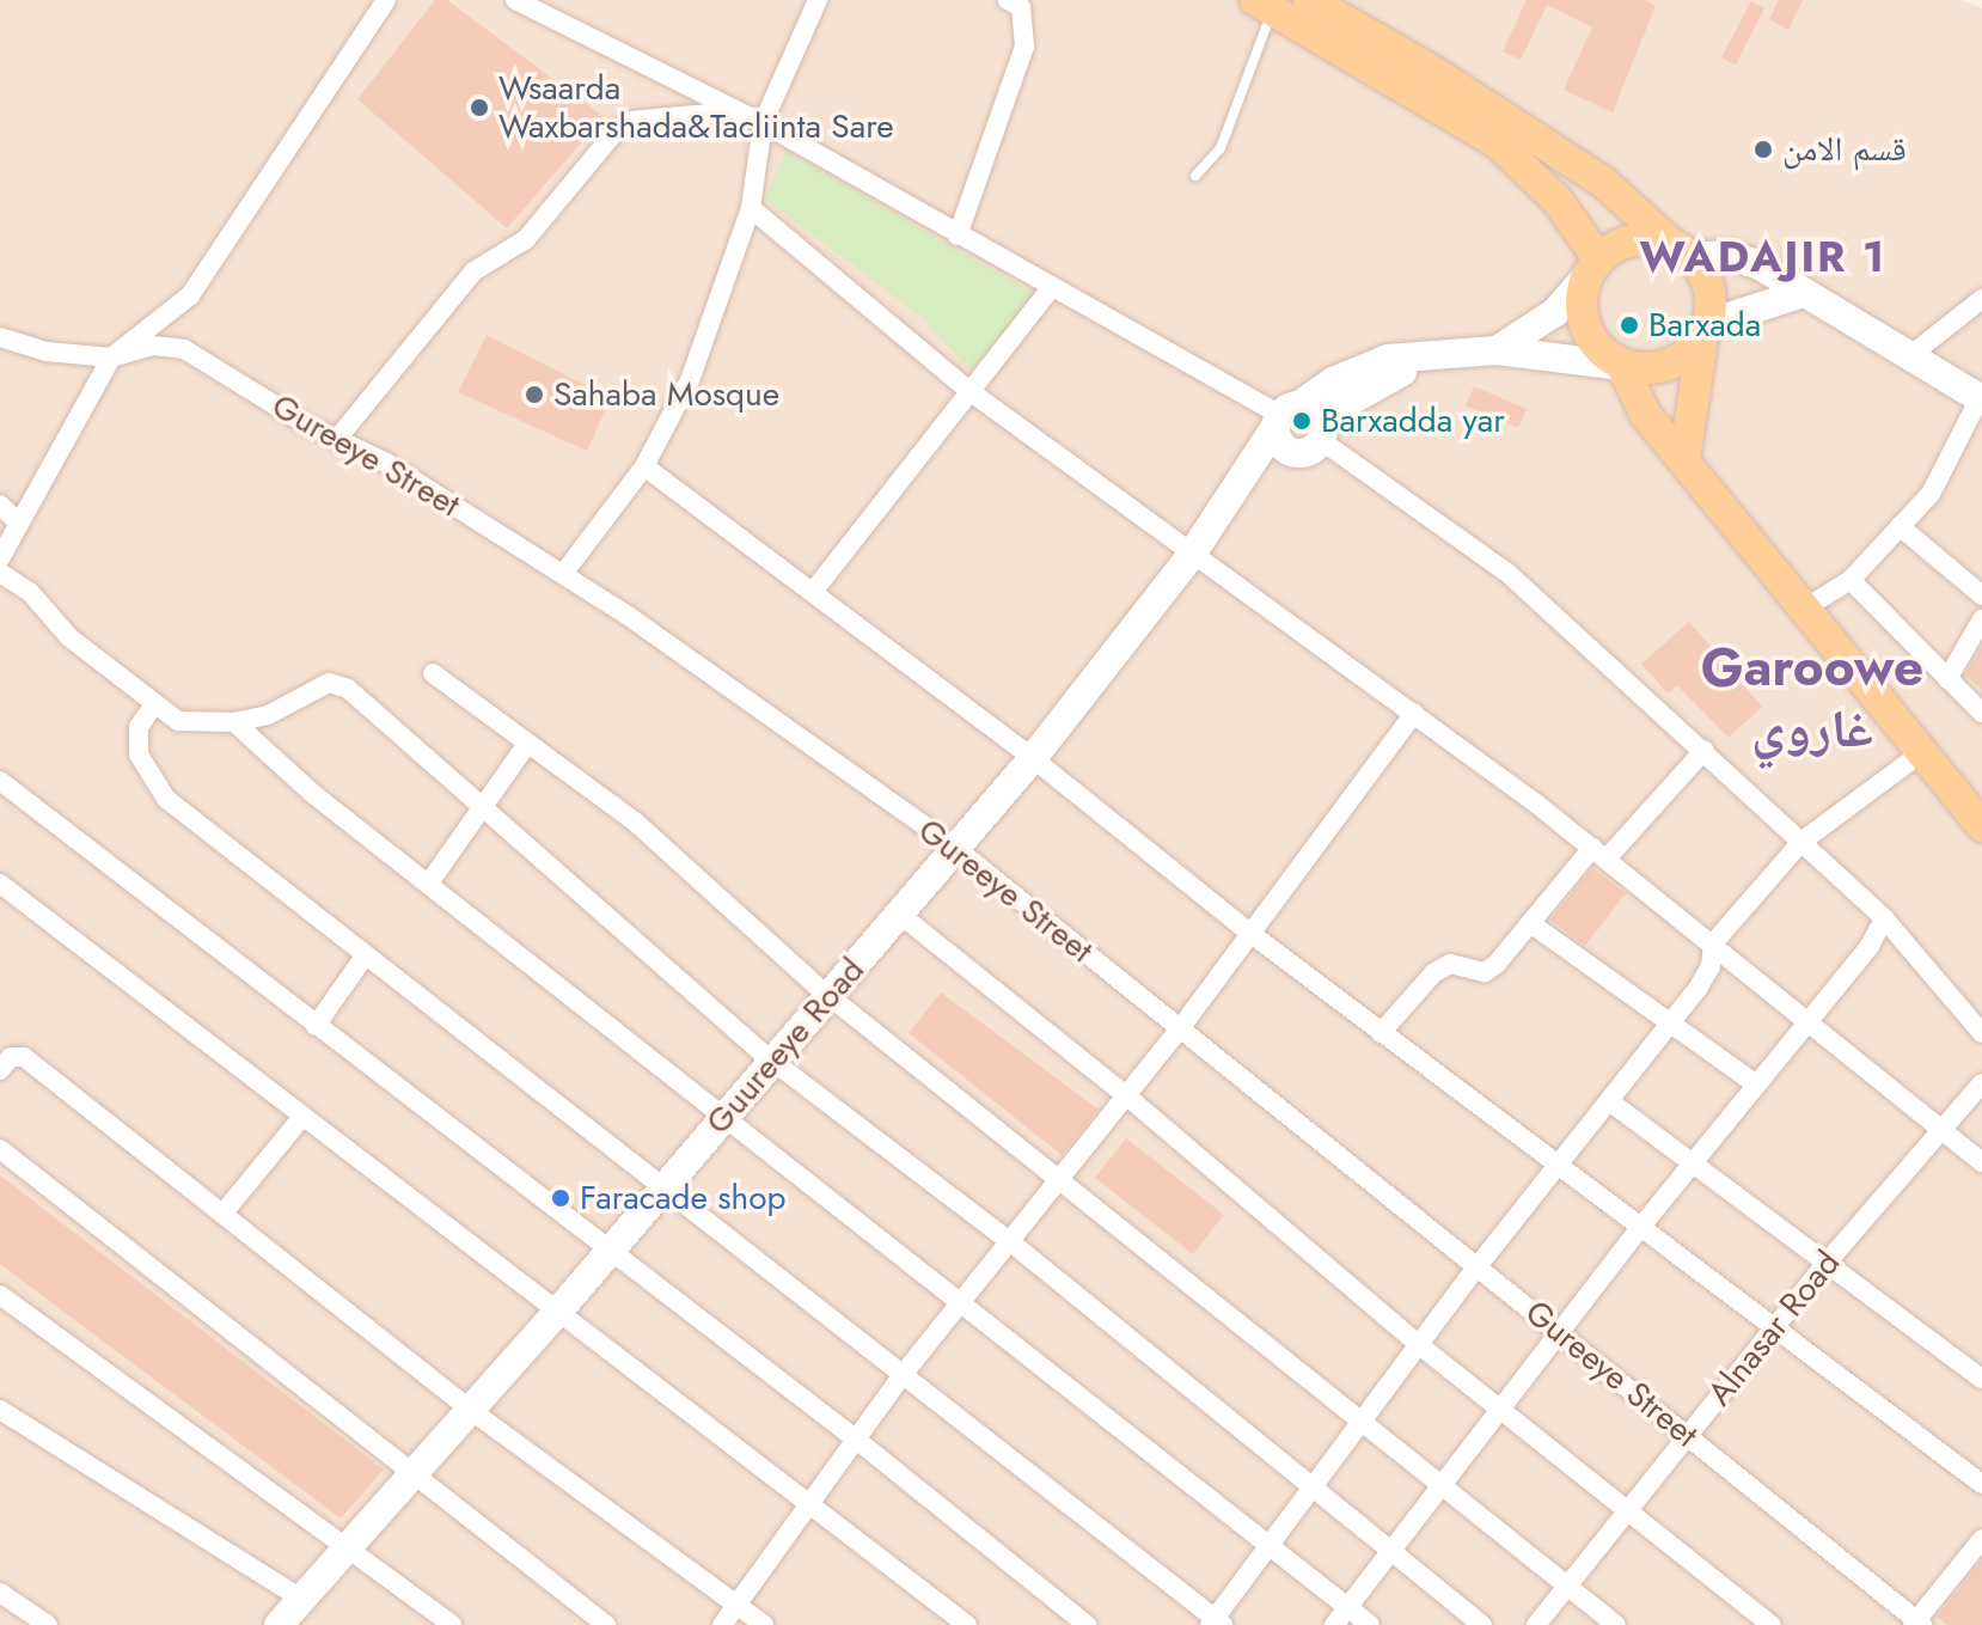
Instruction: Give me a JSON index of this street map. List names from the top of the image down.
{
  "streets": {
    "street": ["Gureeye Street", "Guureeye Road", "Alnasar Road"]
  },
  "crossings": [
    ["Gureeye Street", "Guureeye Road"],
    ["Gureeye Street", "Alnasar Road"]
  ],
  "districts": ["WADAJIR 1", "Garoowe غاروي"],
  "places": [
    "Wsaarda Waxbarshada&Tacliinta Sare",
    "قسم الامن",
    "Barxada",
    "Sahaba Mosque",
    "Barxadda yar",
    "Faracade shop"
  ]
}
